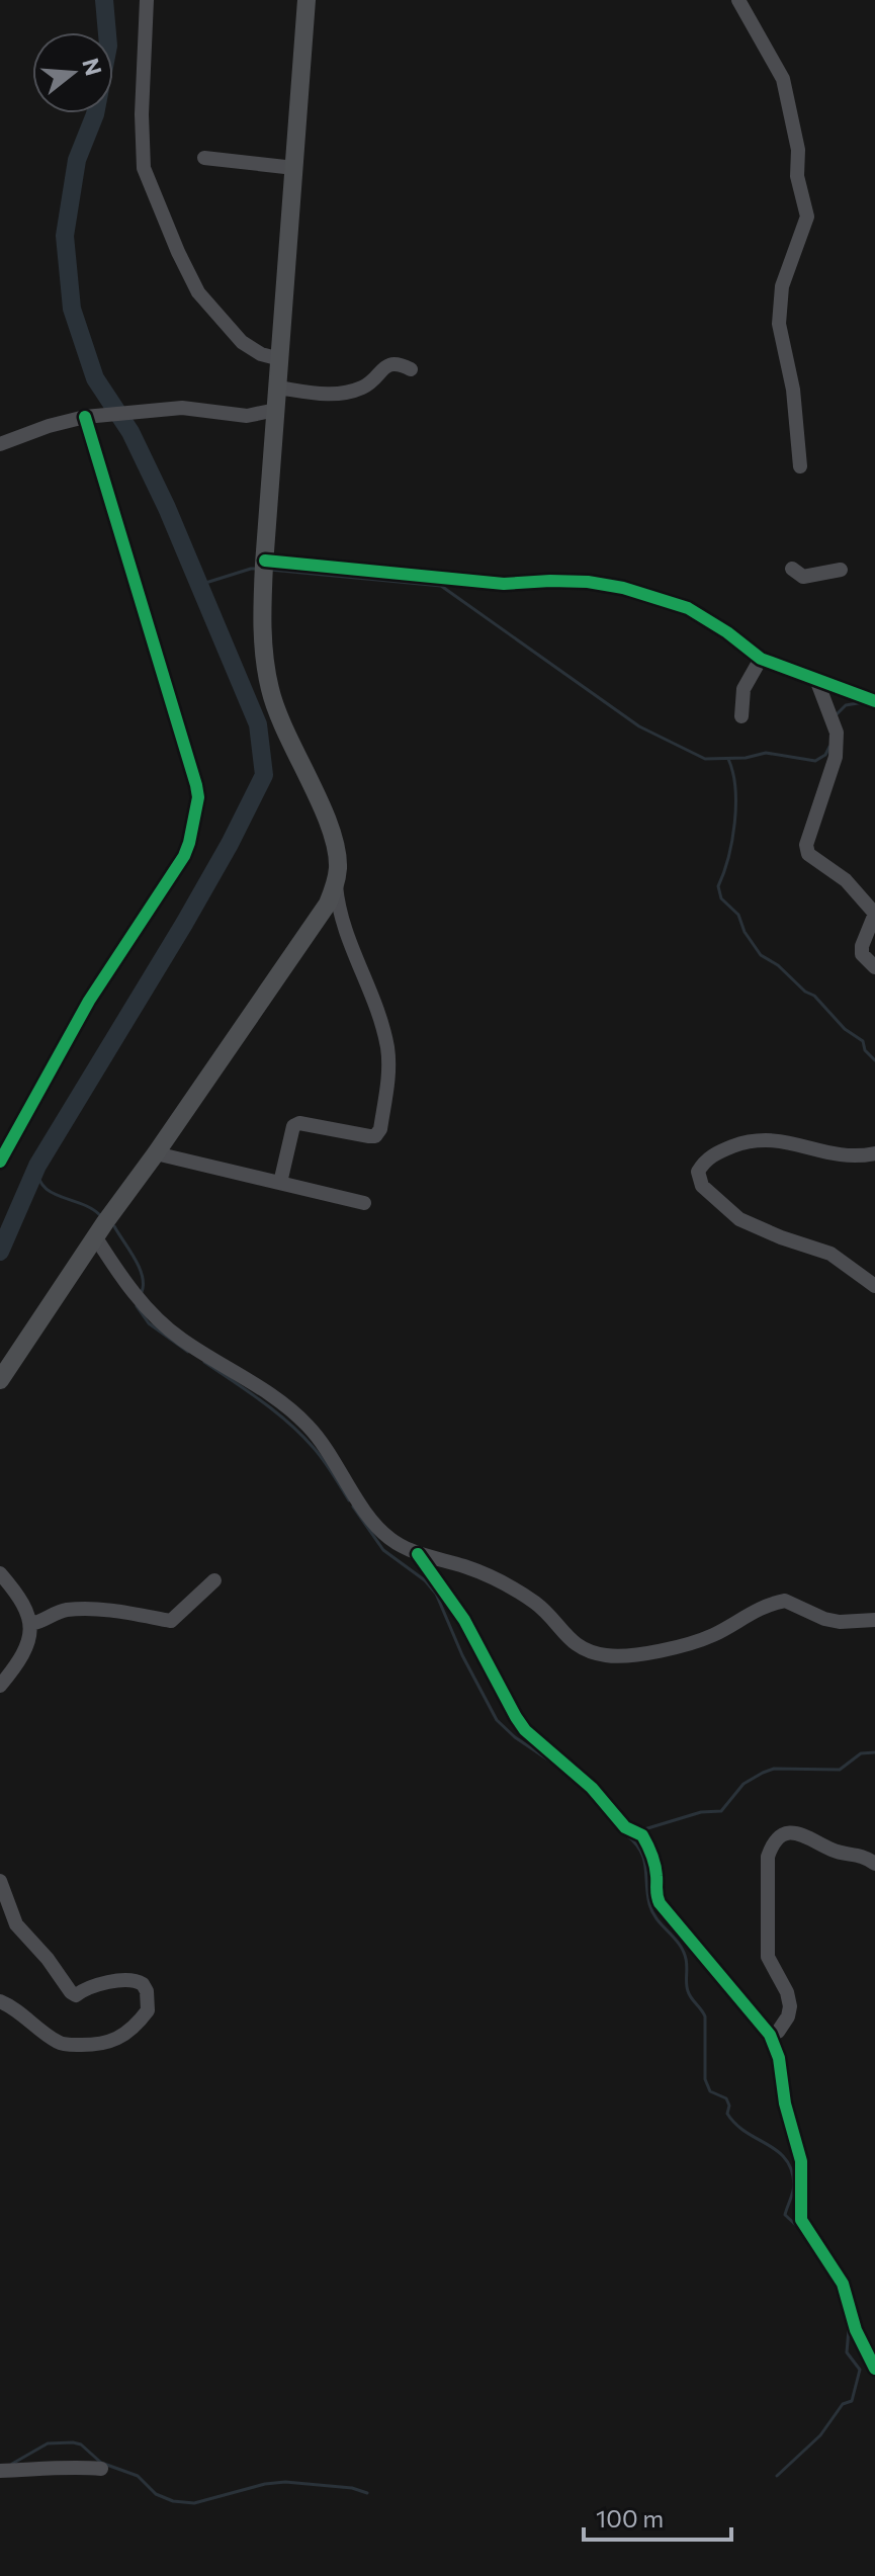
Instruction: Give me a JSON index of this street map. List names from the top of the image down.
{
  "scale_bar": "100 m",
  "north": "right"
}
